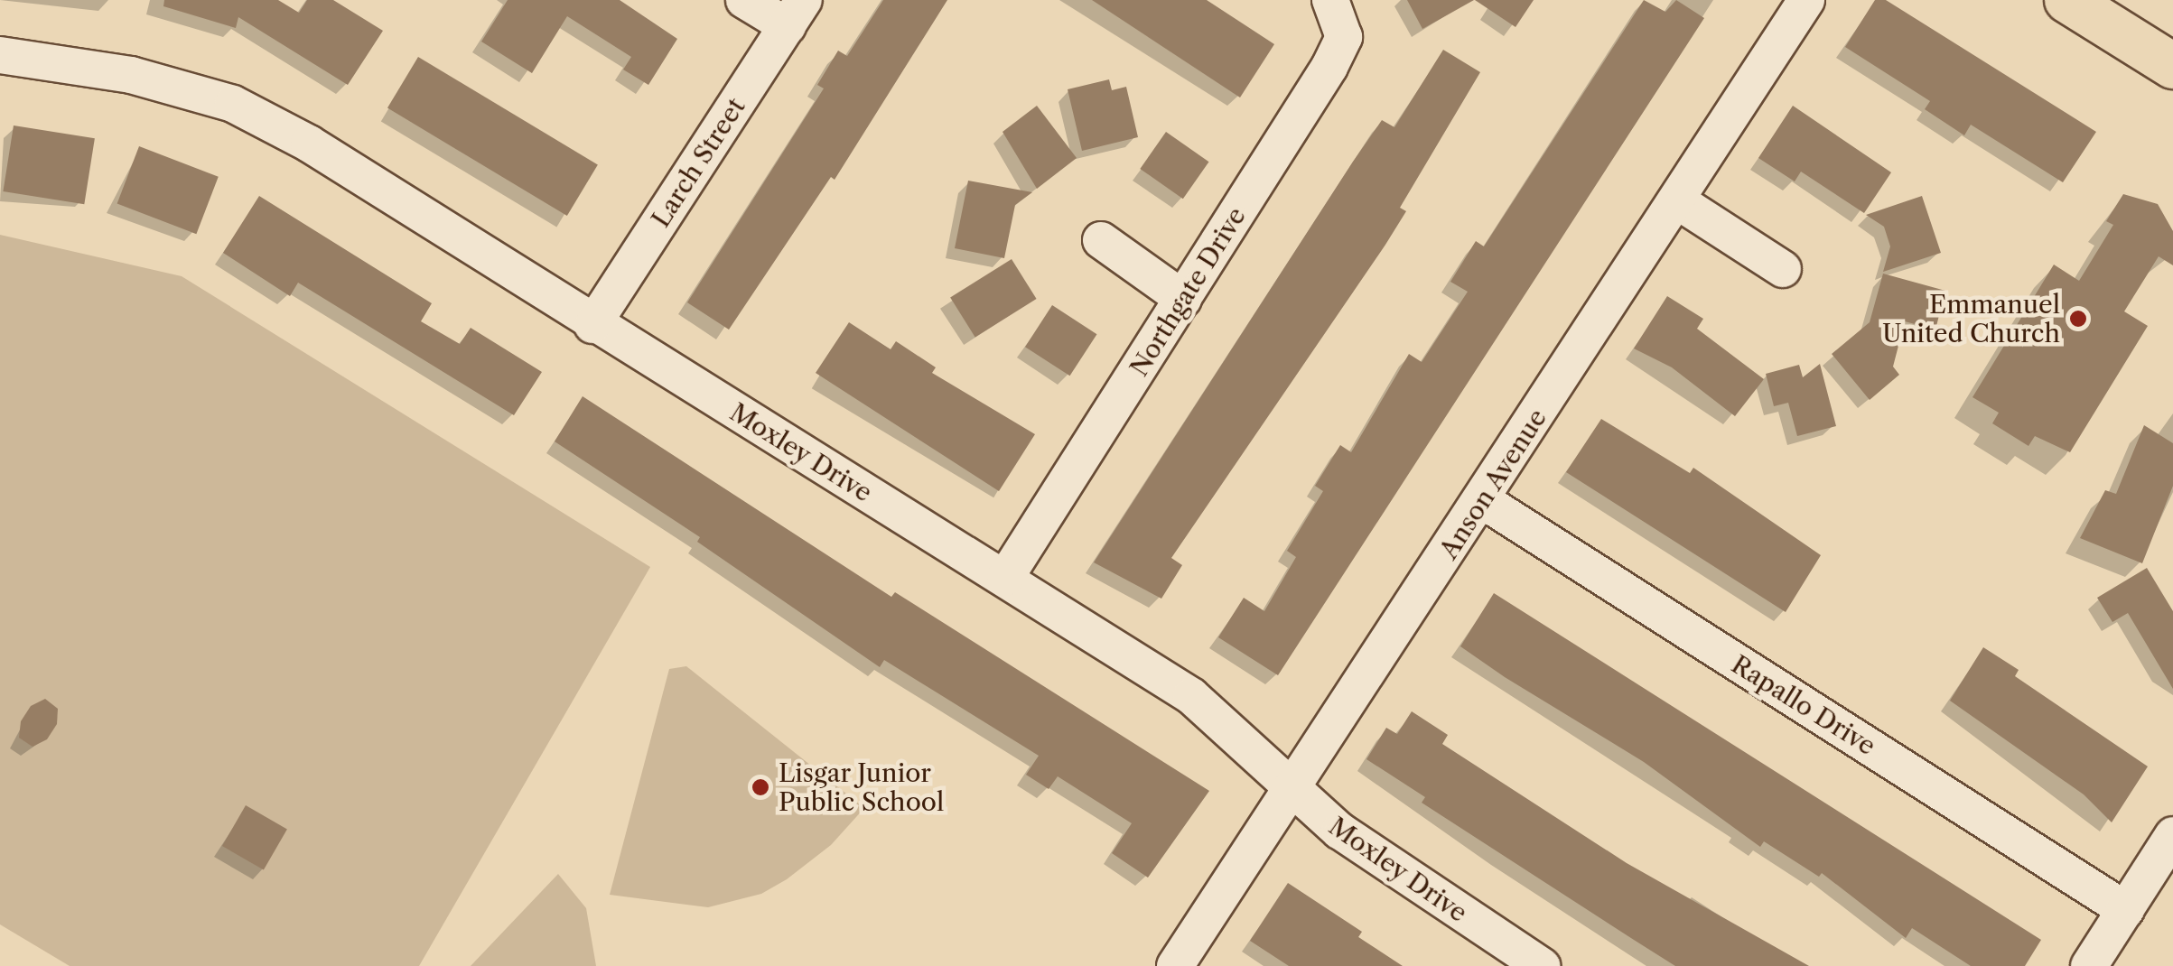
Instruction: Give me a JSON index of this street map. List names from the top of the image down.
{
  "streets": {
    "street": [
      "Larch Street",
      "Northgate Drive",
      "Moxley Drive",
      "Anson Avenue",
      "Rapallo Drive"
    ]
  },
  "crossings": [
    ["Larch Street", "Moxley Drive"],
    ["Northgate Drive", "Moxley Drive"],
    ["Moxley Drive", "Anson Avenue"],
    ["Anson Avenue", "Rapallo Drive"]
  ],
  "places": ["Emmanuel United Church", "Lisgar Junior Public School"]
}
